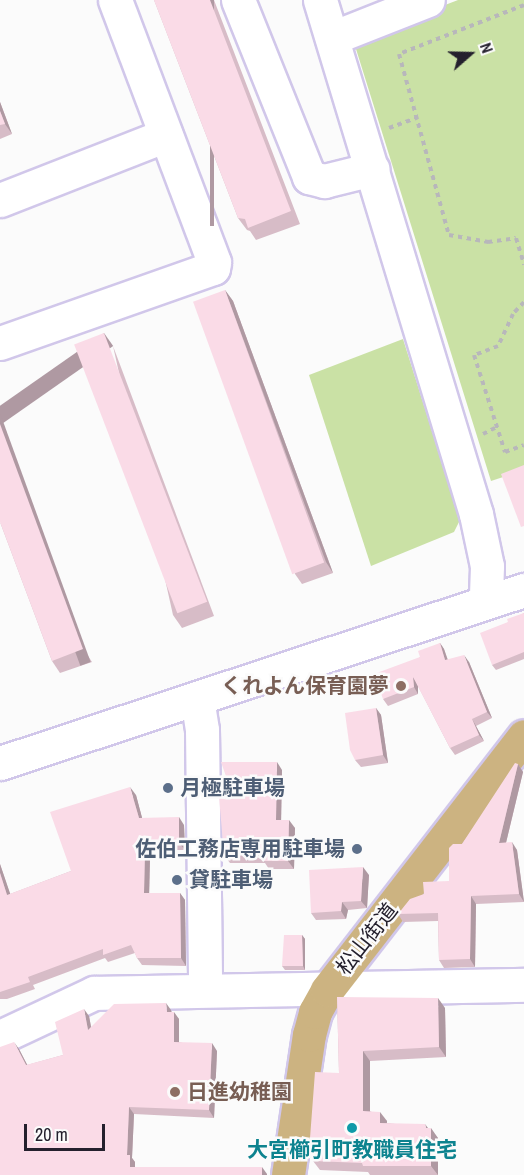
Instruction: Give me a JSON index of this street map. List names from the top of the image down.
{
  "streets": {
    "main road": ["松山街道"]
  },
  "places": [
    "くれよん保育園夢",
    "月極駐車場",
    "佐伯工務店専用駐車場",
    "貸駐車場",
    "日進幼稚園",
    "大宮櫛引町教職員住宅"
  ],
  "scale_bar": "20 m",
  "north": "right"
}
